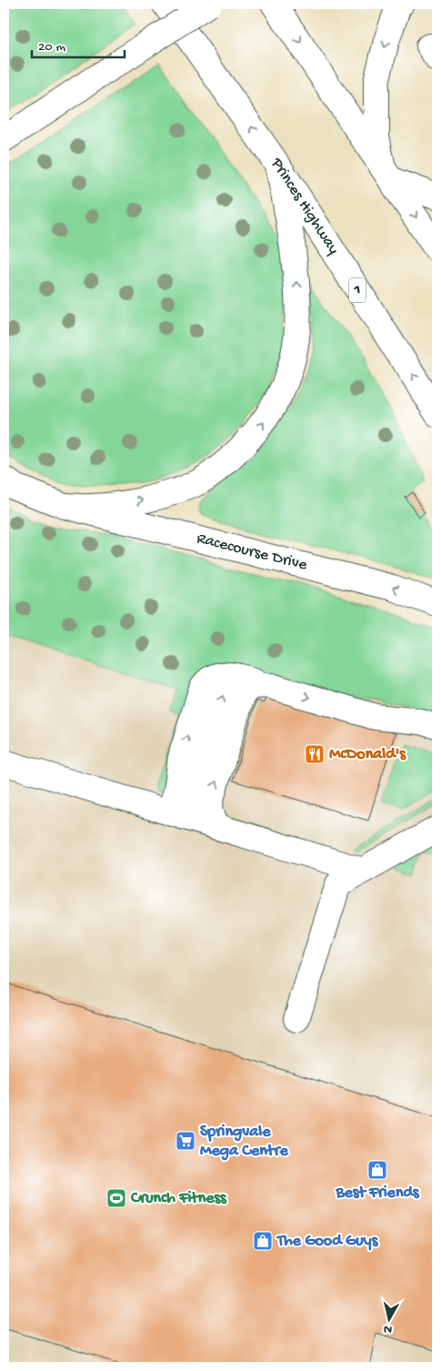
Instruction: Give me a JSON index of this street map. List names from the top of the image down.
{
  "streets": {
    "main road": ["Princes Highway", "1", "Racecourse Drive"]
  },
  "crossings": [
    ["Princes Highway", "Racecourse Drive"]
  ],
  "places": {
    "restaurant": ["McDonald's"],
    "supermarket": ["Springvale Mega Centre"],
    "shop": ["Best Friends", "The Good Guys"],
    "sports": ["Crunch Fitness"]
  },
  "scale_bar": "20 m",
  "north": "bottom"
}
